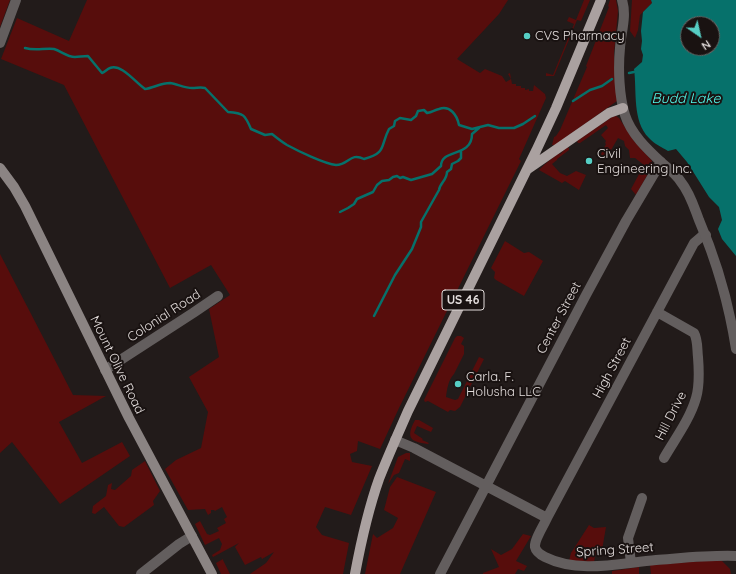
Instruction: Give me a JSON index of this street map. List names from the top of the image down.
{
  "streets": {
    "main road": ["US 46", "Mount Olive Road"],
    "street": [
      "Colonial Road",
      "Center Street",
      "High Street",
      "Hill Drive",
      "Spring Street"
    ]
  },
  "crossings": [
    ["Colonial Road", "Mount Olive Road"],
    ["High Street", "Hill Drive"],
    ["High Street", "Spring Street"]
  ],
  "water": ["Budd Lake"],
  "places": ["CVS Pharmacy", "Civil Engineering Inc.", "Carla. F. Holusha LLC"],
  "north": "bottom right"
}
